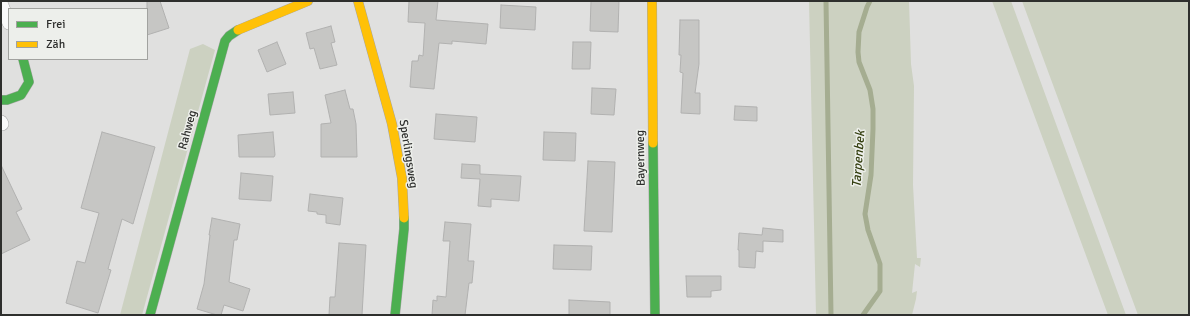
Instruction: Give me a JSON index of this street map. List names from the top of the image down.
{
  "streets": {
    "street": ["Rahweg", "Sperlingsweg", "Bayernweg"]
  },
  "water": ["Tarpenbek"],
  "legend": ["Frei", "Zäh"]
}
